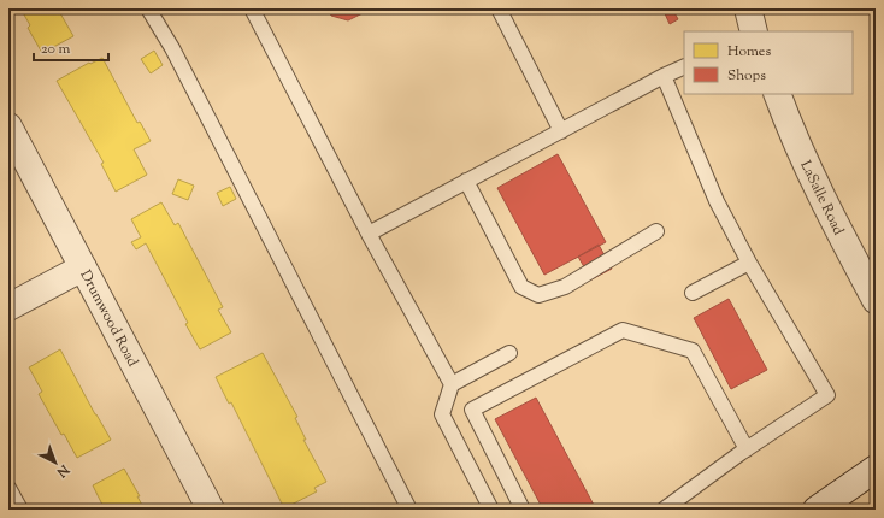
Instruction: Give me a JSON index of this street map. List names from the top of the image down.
{
  "streets": {
    "street": ["LaSalle Road", "Drumwood Road"]
  },
  "legend": ["Homes", "Shops"],
  "scale_bar": "20 m",
  "north": "bottom right"
}
